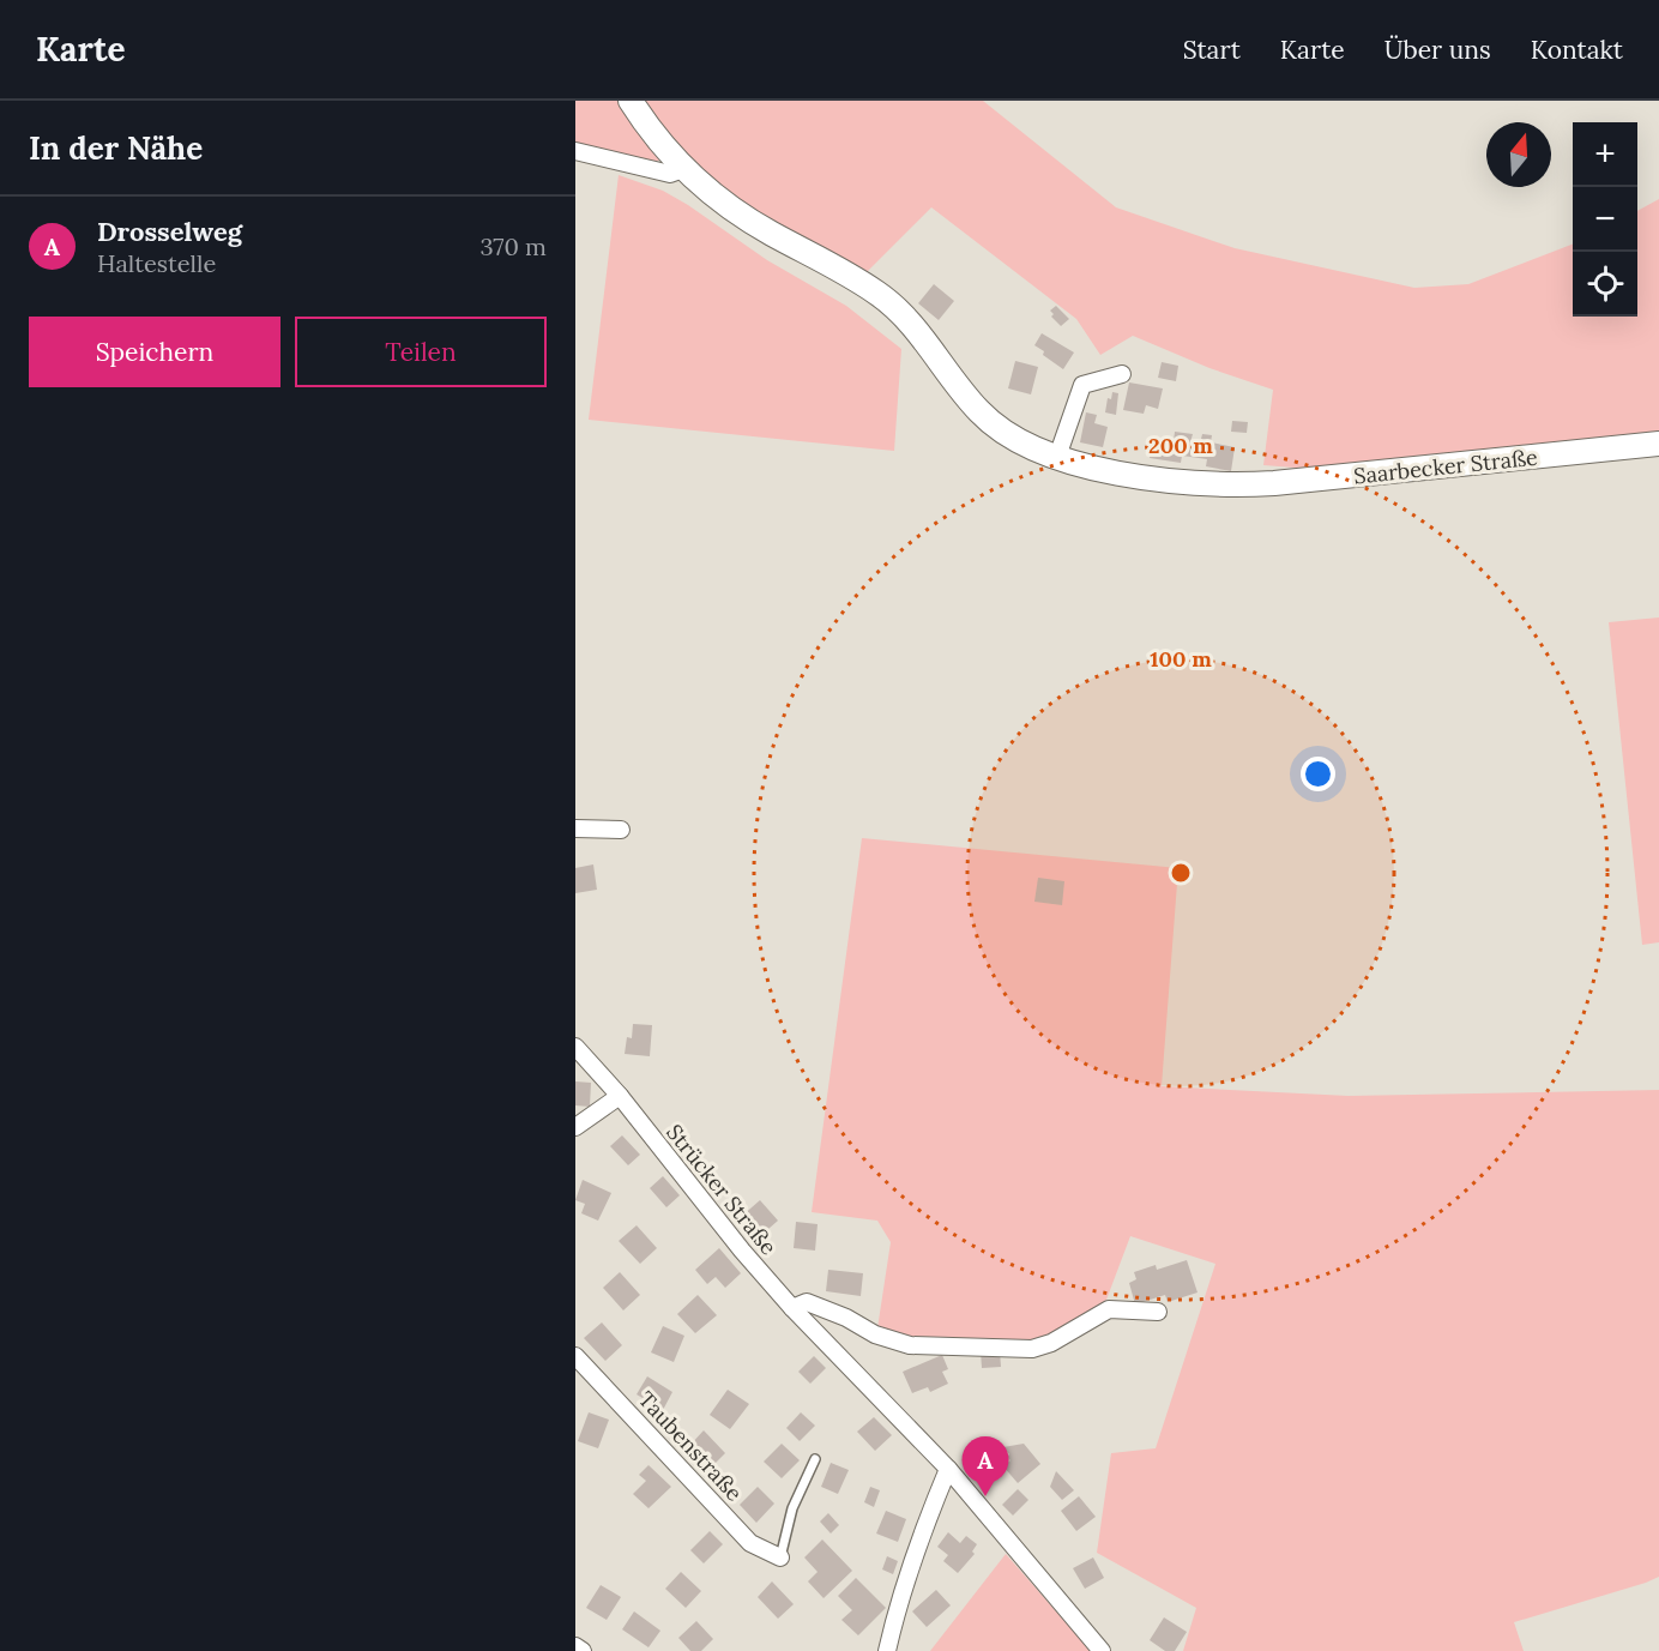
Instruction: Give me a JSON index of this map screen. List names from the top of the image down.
{
  "streets": {
    "main road": ["Saarbecker Straße"],
    "street": ["Strücker Straße", "Taubenstraße"]
  },
  "north": "top",
  "page": {
    "header": "Karte",
    "nav": [
      "Start",
      "Karte",
      "Über uns",
      "Kontakt"
    ],
    "heading": "In der Nähe",
    "map_buttons": ["+", "−"],
    "list": [
      {
        "mark": "A",
        "name": "Drosselweg",
        "note": "Haltestelle",
        "value": "370 m"
      }
    ],
    "buttons": ["Speichern", "Teilen"],
    "pins": "A"
  },
  "rings": ["200 m", "100 m"]
}
